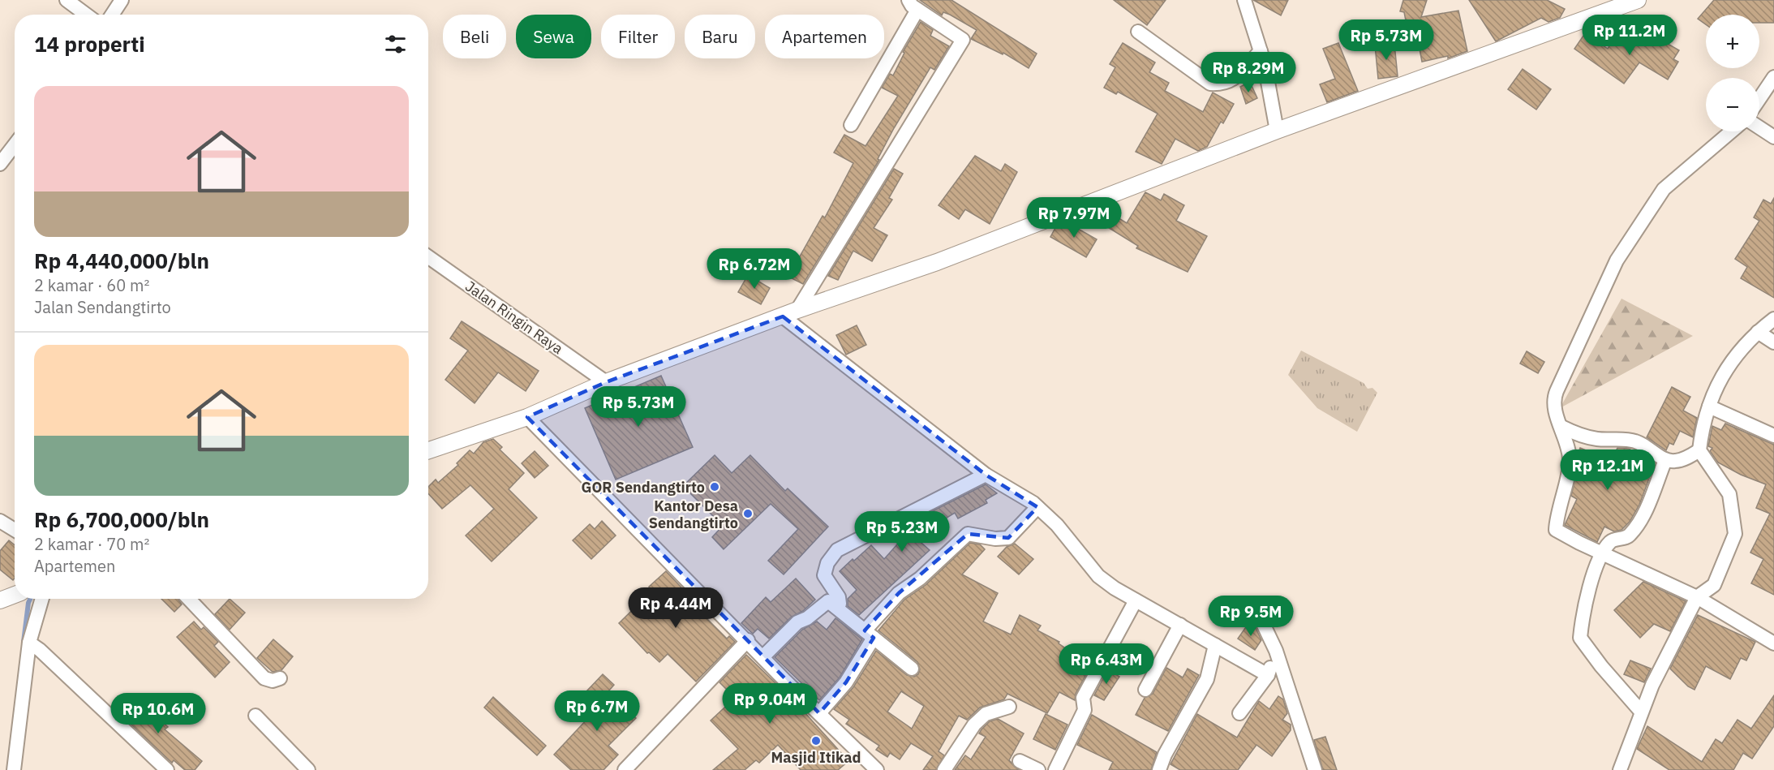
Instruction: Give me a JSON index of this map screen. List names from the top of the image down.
{
  "streets": {
    "street": ["Jalan Ringin Raya"]
  },
  "places": ["GOR Sendangtirto", "Kantor Desa Sendangtirto", "Masjid Itikad"],
  "page": {
    "map_buttons": ["+", "−"],
    "price": [
      "Rp 11.2M",
      "Rp 5.73M",
      "Rp 8.29M",
      "Rp 7.97M",
      "Rp 6.72M",
      "Rp 5.73M",
      "Rp 12.1M",
      "Rp 5.23M",
      "Rp 4.44M",
      "Rp 9.5M",
      "Rp 6.43M",
      "Rp 9.04M",
      "Rp 6.7M",
      "Rp 10.6M"
    ],
    "chip": [
      "Beli",
      "Sewa",
      "Filter",
      "Baru",
      "Apartemen"
    ],
    "heading": "14 properti",
    "list": [
      {
        "name": "Rp 4,440,000/bln",
        "note": "2 kamar · 60 m² · Jalan Sendangtirto"
      },
      {
        "name": "Rp 6,700,000/bln",
        "note": "2 kamar · 70 m² · Apartemen"
      }
    ]
  }
}
